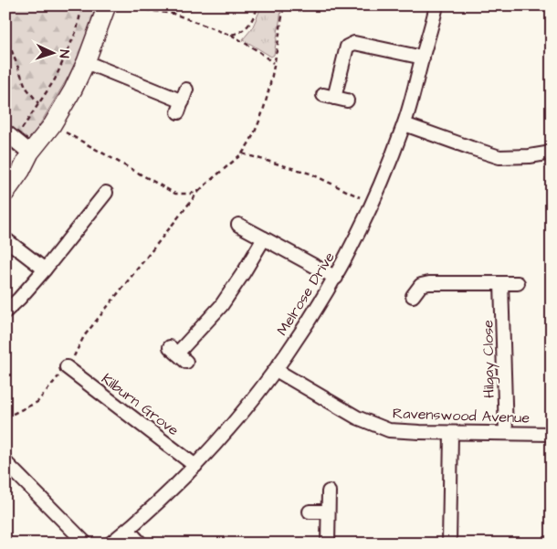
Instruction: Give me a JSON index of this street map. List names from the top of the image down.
{
  "streets": {
    "street": [
      "Melrose Drive",
      "Hilgay Close",
      "Kilburn Grove",
      "Ravenswood Avenue"
    ]
  },
  "crossings": [
    ["Melrose Drive", "Kilburn Grove"],
    ["Melrose Drive", "Ravenswood Avenue"],
    ["Hilgay Close", "Ravenswood Avenue"]
  ],
  "north": "right"
}
